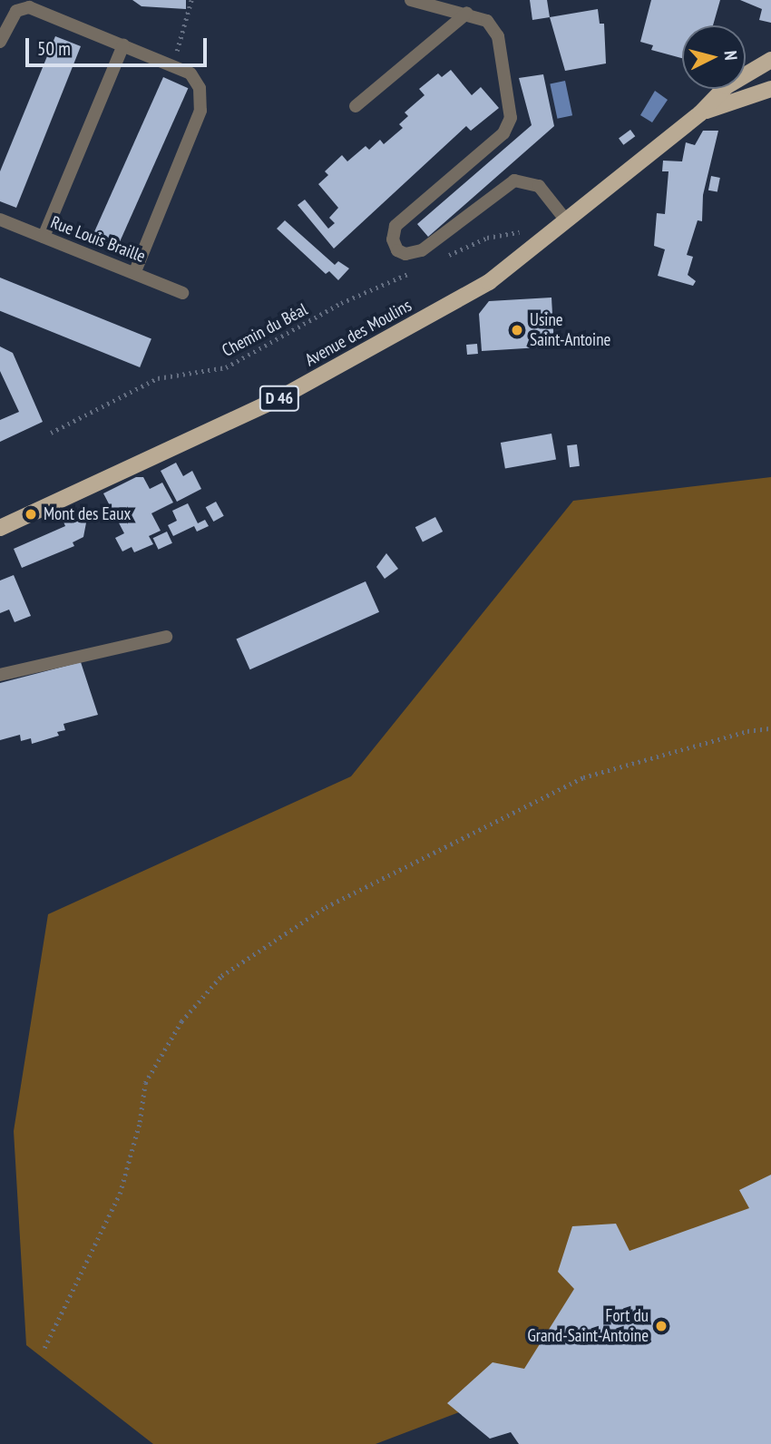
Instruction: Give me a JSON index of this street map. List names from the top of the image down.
{
  "streets": {
    "main road": ["Avenue des Moulins", "D 46"],
    "street": ["Rue Louis Braille"],
    "path": ["Chemin du Béal"]
  },
  "places": ["Usine Saint-Antoine", "Mont des Eaux", "Fort du Grand-Saint-Antoine"],
  "scale_bar": "50 m",
  "north": "right"
}
